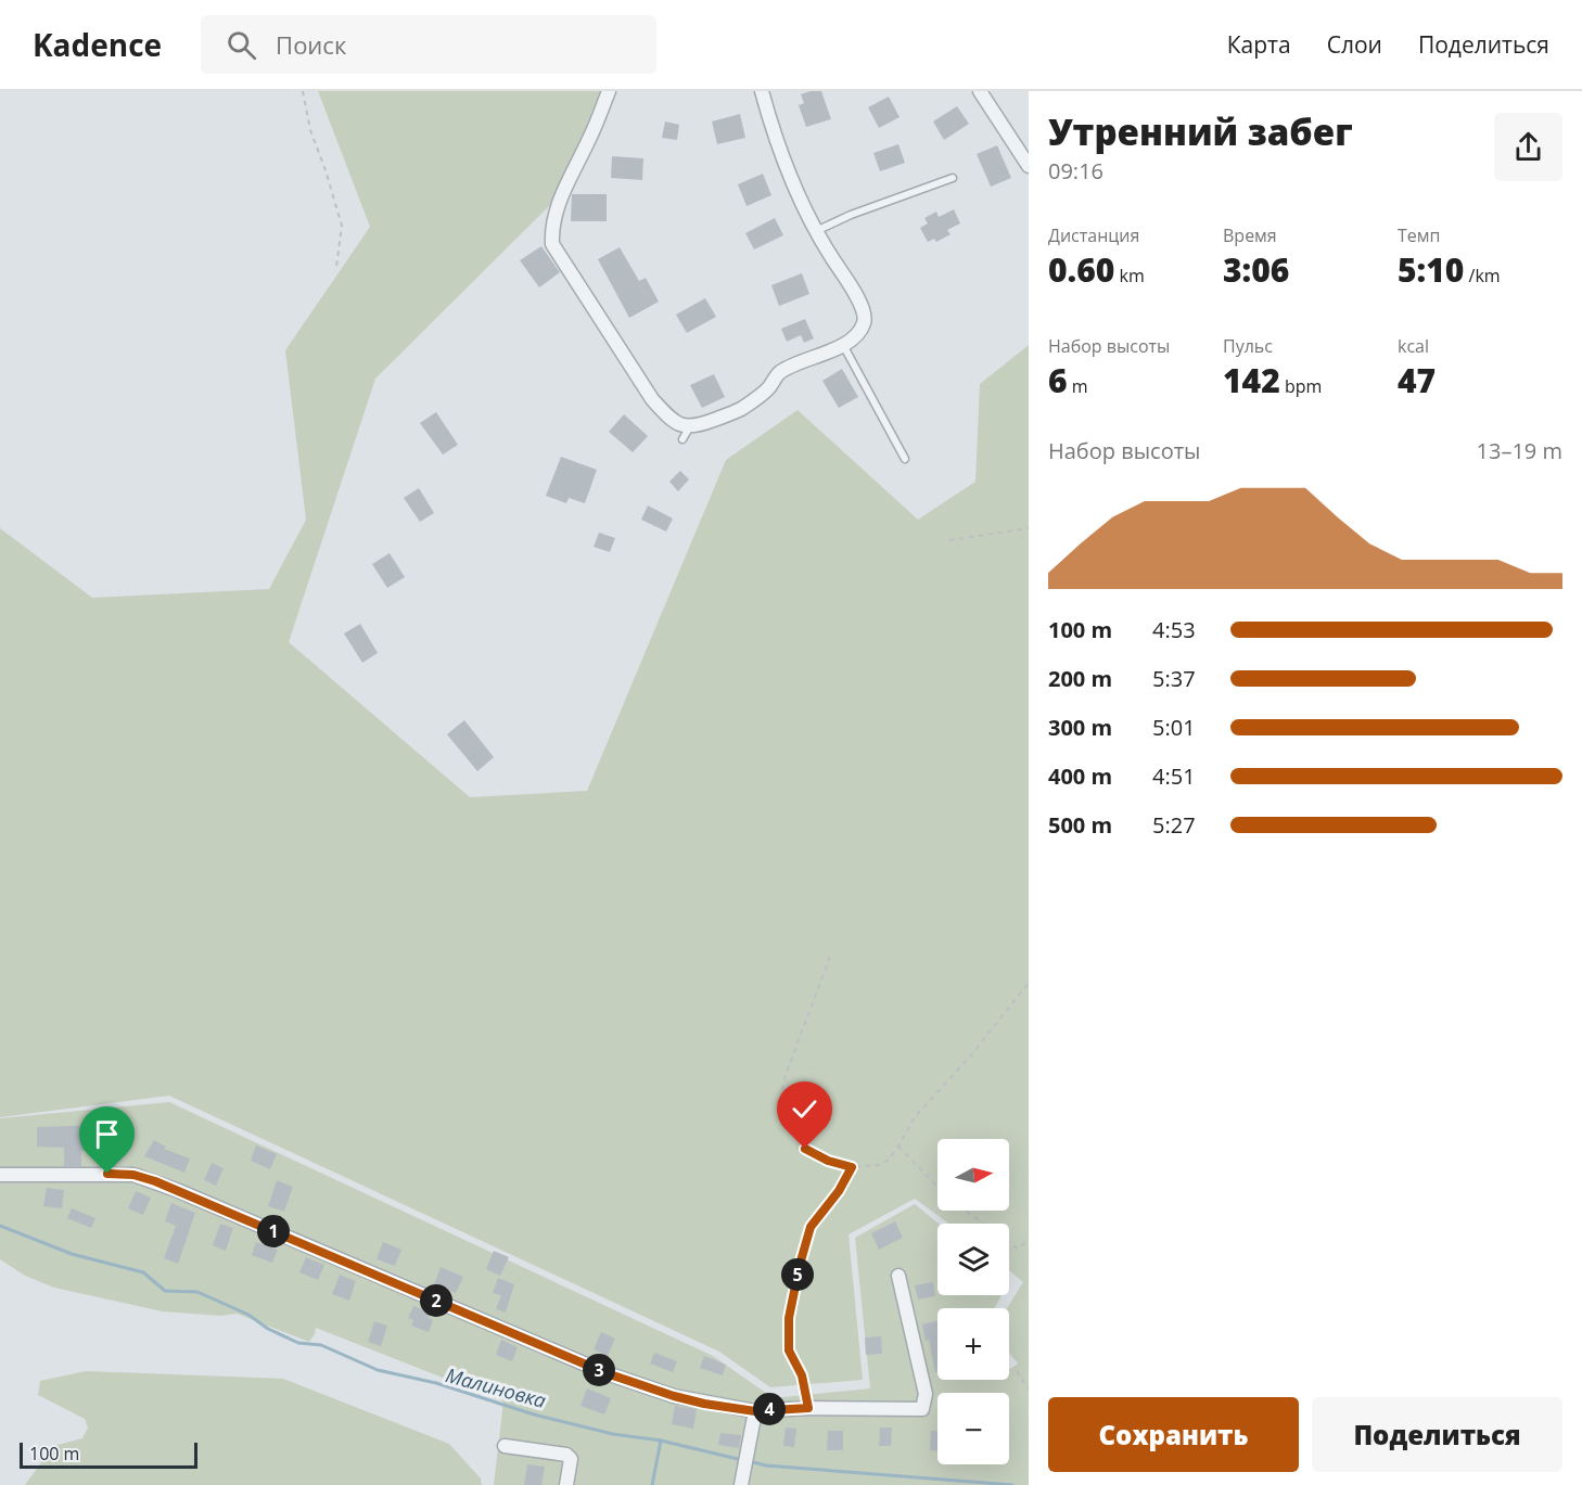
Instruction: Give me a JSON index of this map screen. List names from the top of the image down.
{
  "water": ["Малиновка"],
  "scale_bar": "100 m",
  "north": "right",
  "page": {
    "header": "Kadence",
    "search": "Поиск",
    "nav": ["Карта", "Слои", "Поделиться"],
    "heading": ["Утренний забег", "09:16"],
    "stats": [
      ["Дистанция", "0.60 km"],
      ["Время", "3:06"],
      ["Темп", "5:10 /km"],
      ["Набор высоты", "6 m"],
      ["Пульс", "142 bpm"],
      ["kcal", "47"]
    ],
    "chart": ["Набор высоты", "13–19 m"],
    "list": [
      {
        "name": "100 m",
        "note": "4:53"
      },
      {
        "name": "200 m",
        "note": "5:37"
      },
      {
        "name": "300 m",
        "note": "5:01"
      },
      {
        "name": "400 m",
        "note": "4:51"
      },
      {
        "name": "500 m",
        "note": "5:27"
      }
    ],
    "map_buttons": ["+", "−"],
    "pins": [
      "1",
      "5",
      "2",
      "3",
      "4"
    ],
    "buttons": ["Сохранить", "Поделиться"],
    "scale": "100 m"
  }
}
